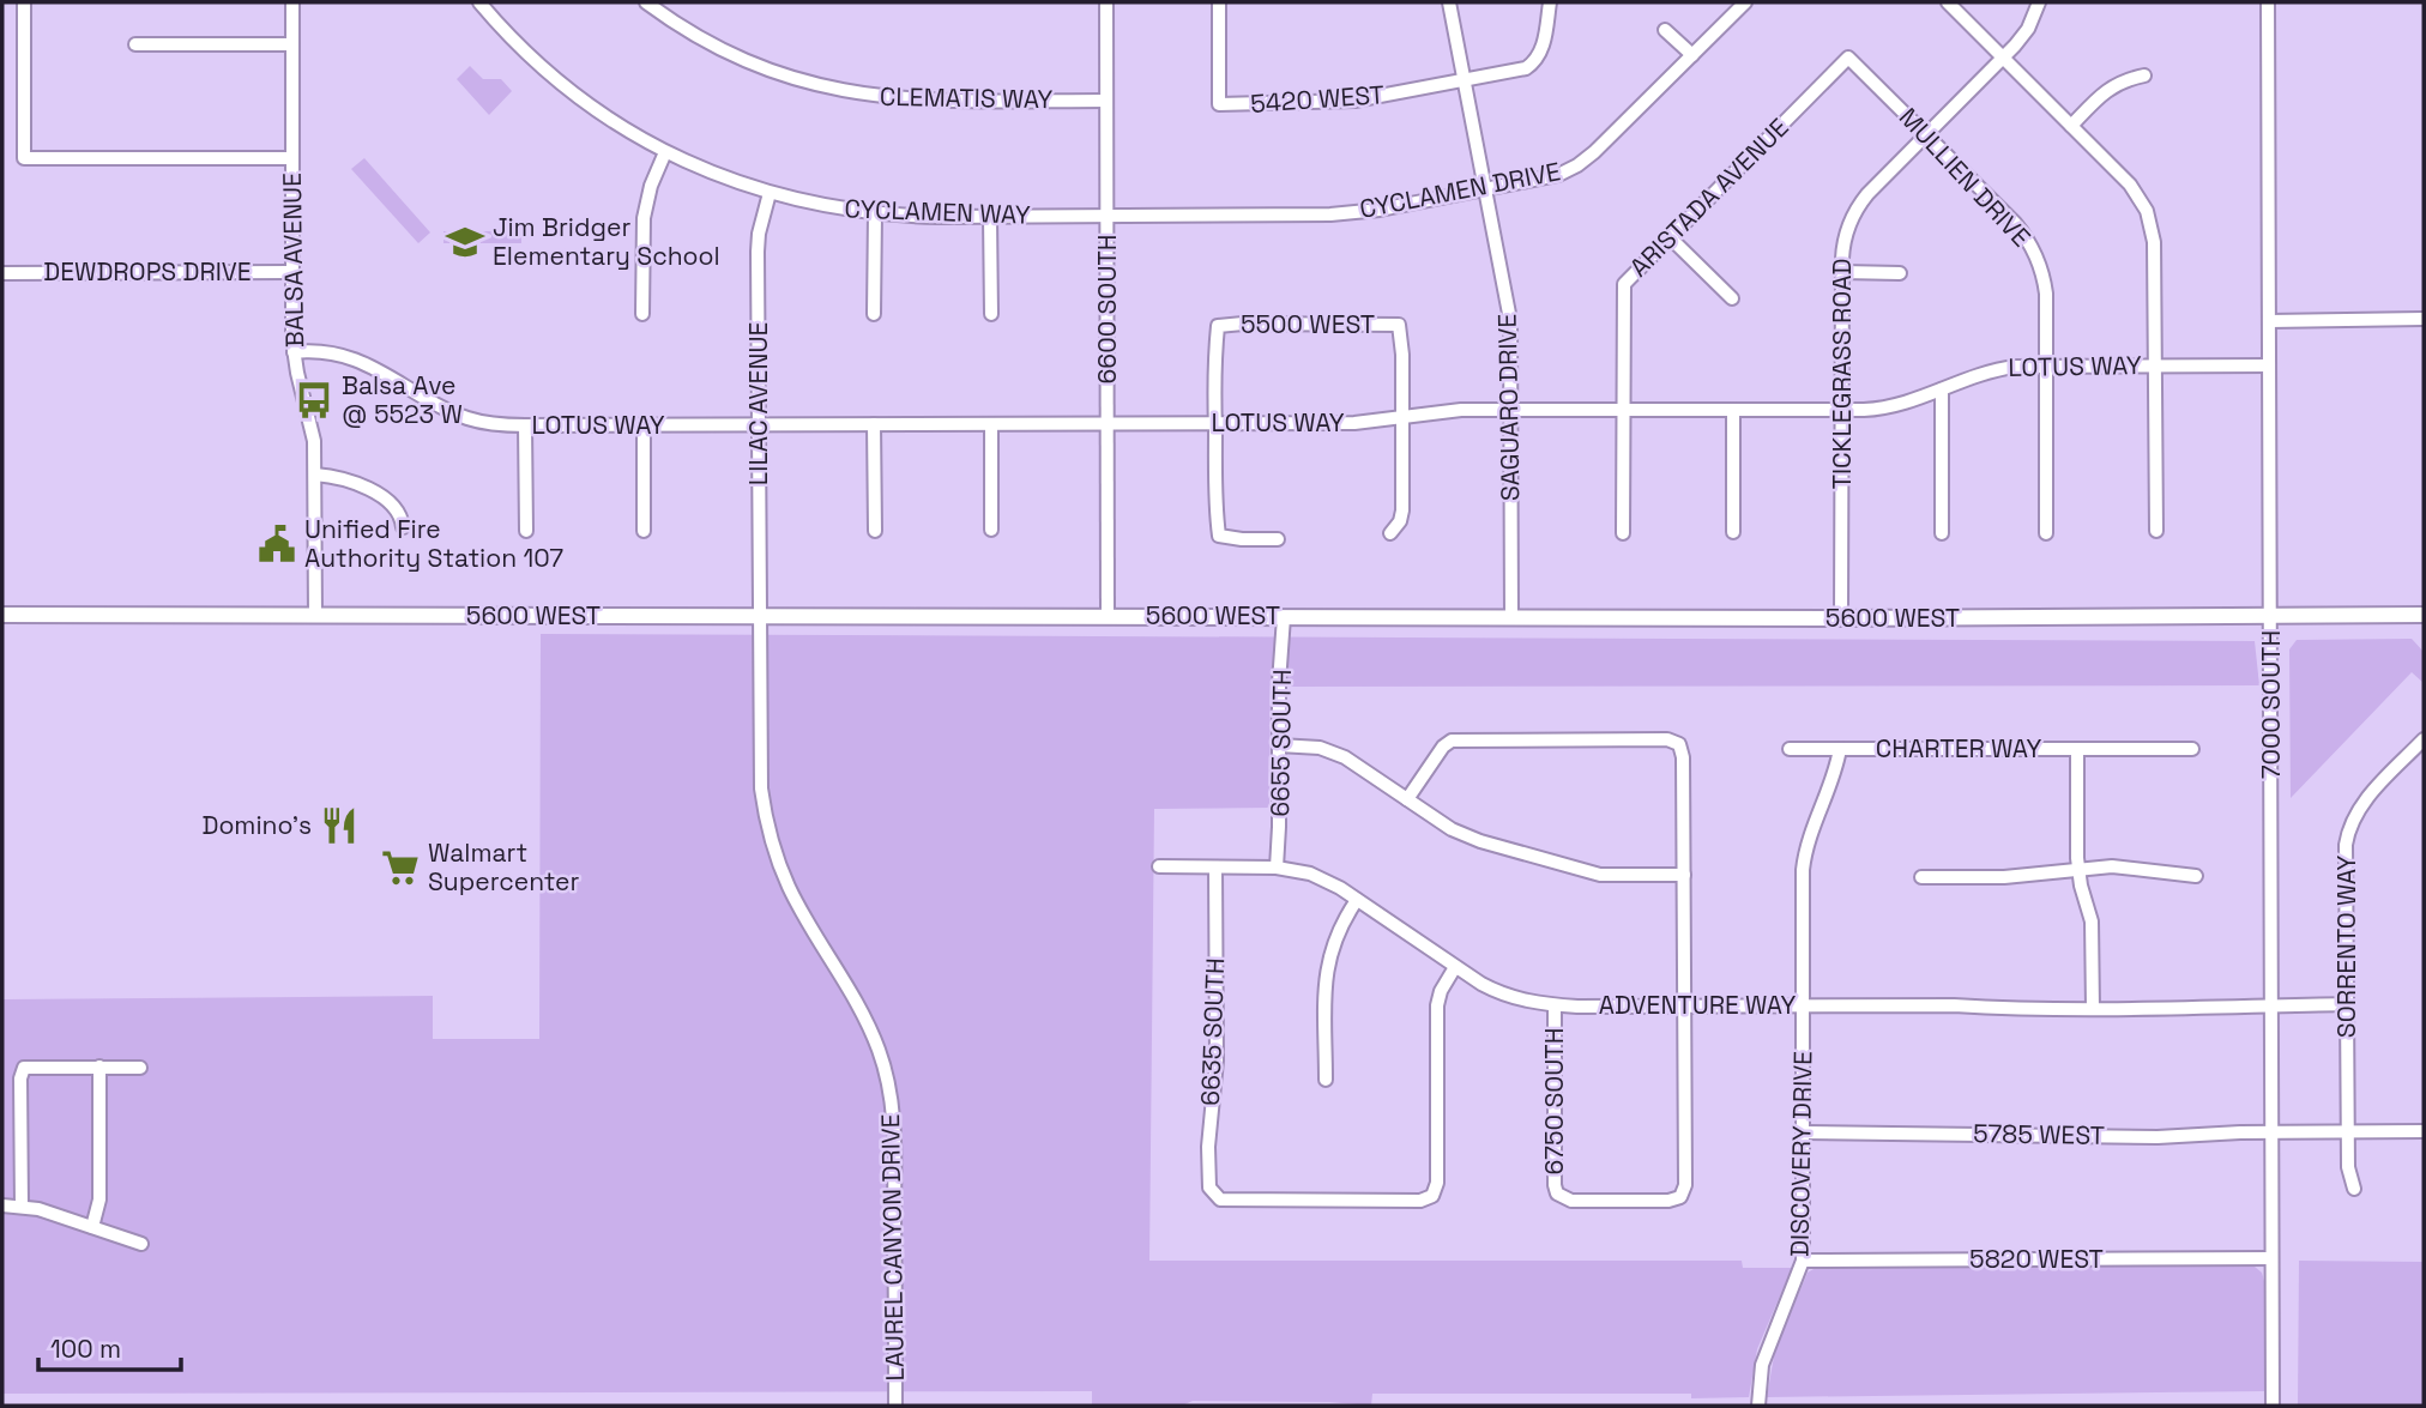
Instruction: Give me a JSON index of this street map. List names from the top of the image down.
{
  "streets": {
    "main road": ["5600 WEST"],
    "street": [
      "CLEMATIS WAY",
      "5420 WEST",
      "MULLIEN DRIVE",
      "CYCLAMEN DRIVE",
      "ARISTADA AVENUE",
      "CYCLAMEN WAY",
      "BALSA AVENUE",
      "DEWDROPS DRIVE",
      "6600 SOUTH",
      "5500 WEST",
      "LOTUS WAY",
      "TICKLEGRASS ROAD",
      "LILAC AVENUE",
      "SAGUARO DRIVE",
      "7000 SOUTH",
      "6655 SOUTH",
      "CHARTER WAY",
      "SORRENTO WAY",
      "ADVENTURE WAY",
      "6635 SOUTH",
      "6750 SOUTH",
      "5785 WEST",
      "DISCOVERY DRIVE",
      "LAUREL CANYON DRIVE",
      "5820 WEST"
    ]
  },
  "crossings": [
    ["CLEMATIS WAY", "6600 SOUTH"],
    ["5420 WEST", "SAGUARO DRIVE"],
    ["MULLIEN DRIVE", "ARISTADA AVENUE"],
    ["MULLIEN DRIVE", "LOTUS WAY"],
    ["MULLIEN DRIVE", "TICKLEGRASS ROAD"],
    ["CYCLAMEN DRIVE", "CYCLAMEN WAY"],
    ["CYCLAMEN DRIVE", "6600 SOUTH"],
    ["CYCLAMEN DRIVE", "SAGUARO DRIVE"],
    ["ARISTADA AVENUE", "LOTUS WAY"],
    ["CYCLAMEN WAY", "6600 SOUTH"],
    ["CYCLAMEN WAY", "LILAC AVENUE"],
    ["BALSA AVENUE", "DEWDROPS DRIVE"],
    ["BALSA AVENUE", "LOTUS WAY"],
    ["BALSA AVENUE", "5600 WEST"],
    ["6600 SOUTH", "LOTUS WAY"],
    ["6600 SOUTH", "5600 WEST"],
    ["5500 WEST", "LOTUS WAY"],
    ["LOTUS WAY", "TICKLEGRASS ROAD"],
    ["LOTUS WAY", "LILAC AVENUE"],
    ["LOTUS WAY", "SAGUARO DRIVE"],
    ["LOTUS WAY", "7000 SOUTH"],
    ["TICKLEGRASS ROAD", "5600 WEST"],
    ["LILAC AVENUE", "5600 WEST"],
    ["LILAC AVENUE", "LAUREL CANYON DRIVE"],
    ["SAGUARO DRIVE", "5600 WEST"],
    ["5600 WEST", "7000 SOUTH"],
    ["5600 WEST", "6655 SOUTH"],
    ["5600 WEST", "LAUREL CANYON DRIVE"],
    ["7000 SOUTH", "ADVENTURE WAY"],
    ["7000 SOUTH", "5785 WEST"],
    ["7000 SOUTH", "5820 WEST"],
    ["6655 SOUTH", "ADVENTURE WAY"],
    ["CHARTER WAY", "DISCOVERY DRIVE"],
    ["SORRENTO WAY", "ADVENTURE WAY"],
    ["SORRENTO WAY", "5785 WEST"],
    ["ADVENTURE WAY", "6635 SOUTH"],
    ["ADVENTURE WAY", "6750 SOUTH"],
    ["ADVENTURE WAY", "DISCOVERY DRIVE"],
    ["5785 WEST", "DISCOVERY DRIVE"],
    ["DISCOVERY DRIVE", "5820 WEST"]
  ],
  "places": {
    "school or university": ["Jim Bridger Elementary School"],
    "bus stop": ["Balsa Ave @ 5523 W"],
    "public building": ["Unified Fire Authority Station 107"],
    "restaurant": ["Domino's"],
    "supermarket": ["Walmart Supercenter"]
  },
  "scale_bar": "100 m"
}
